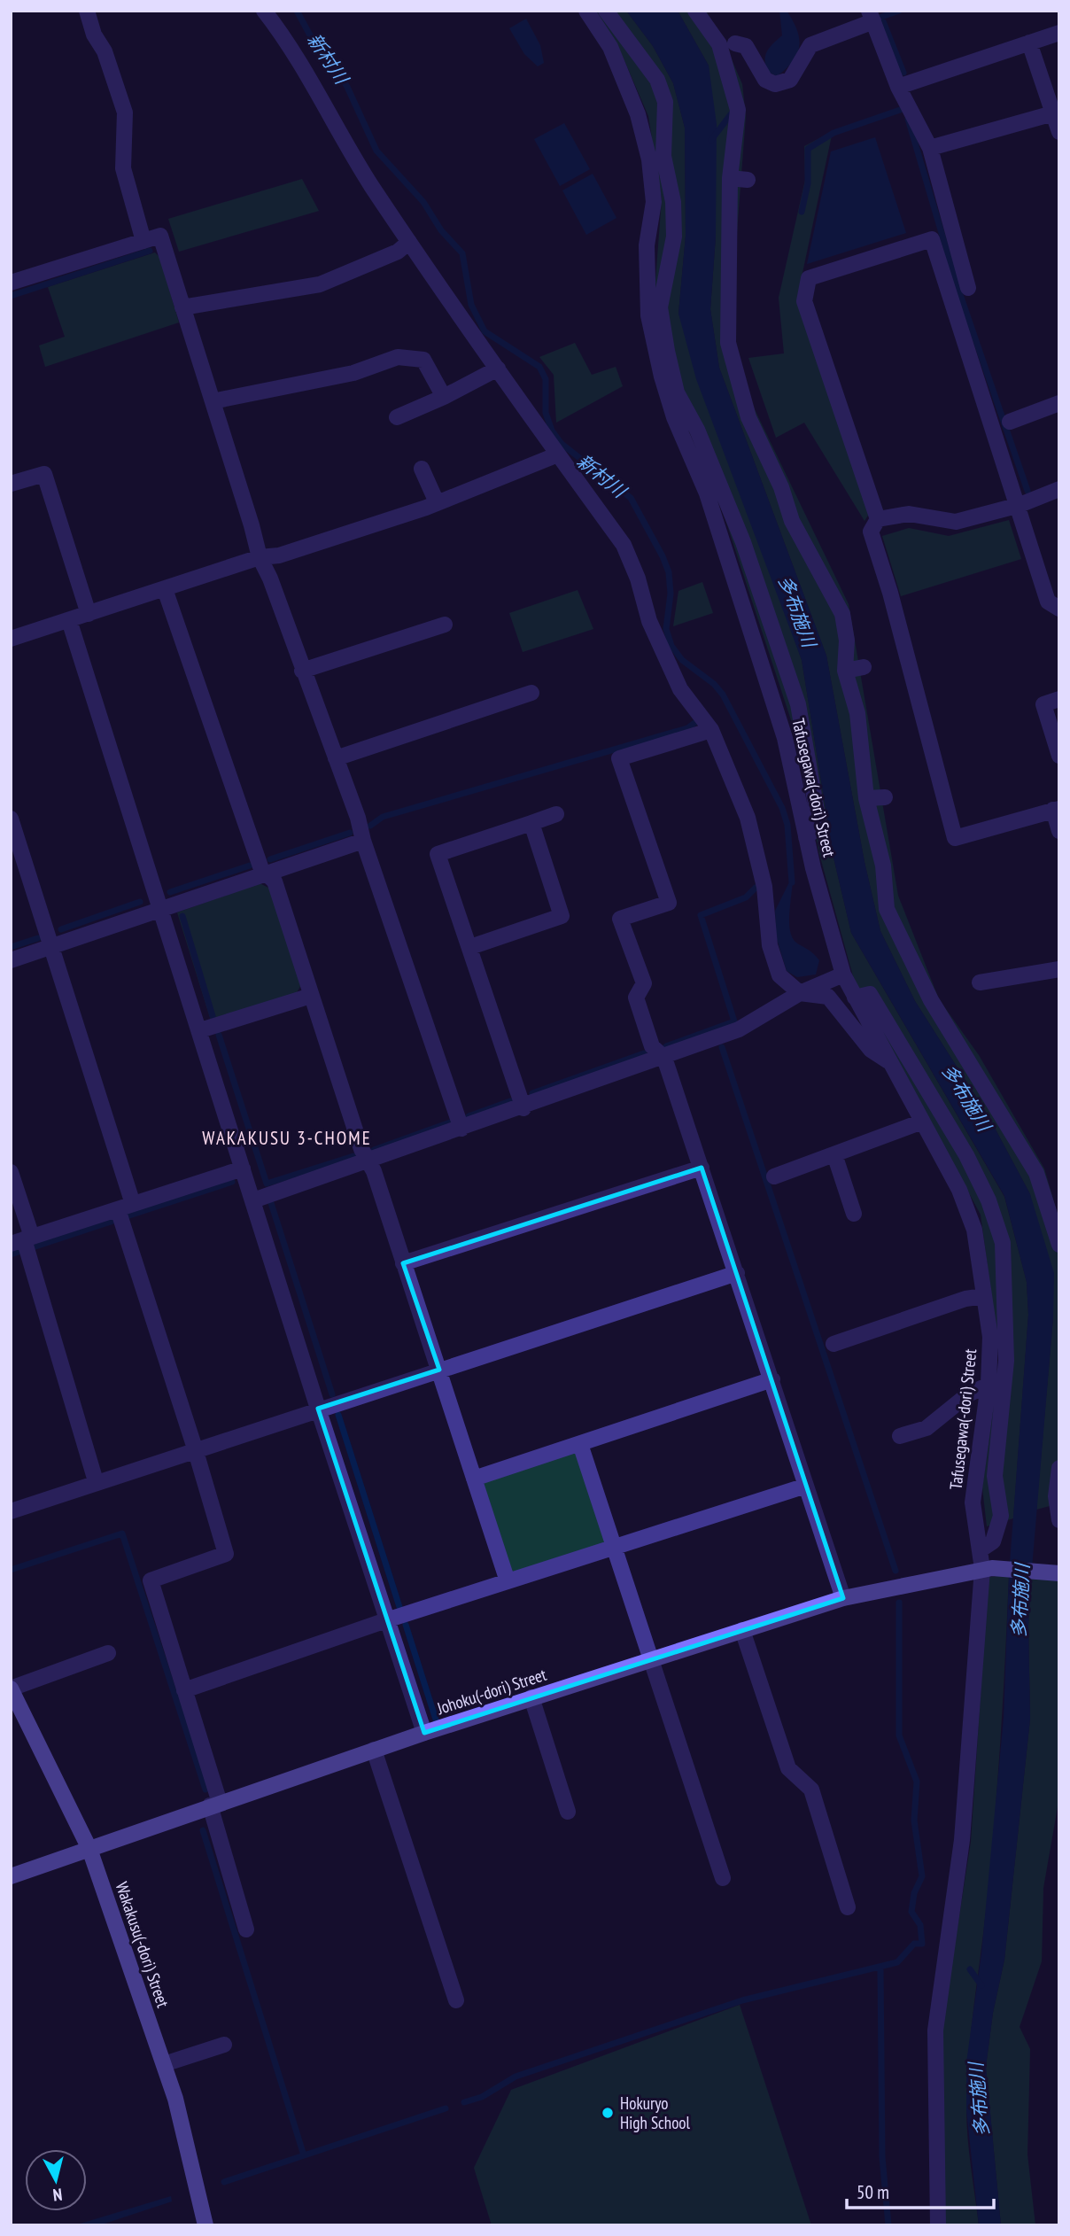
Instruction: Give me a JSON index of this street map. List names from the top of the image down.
{
  "streets": {
    "street": ["Tafusegawa(-dori) Street", "Johoku(-dori) Street", "Wakakusu(-dori) Street"]
  },
  "crossings": [
    ["Tafusegawa(-dori) Street", "Johoku(-dori) Street"],
    ["Johoku(-dori) Street", "Wakakusu(-dori) Street"]
  ],
  "districts": ["WAKAKUSU 3-CHOME"],
  "water": ["新村川", "多布施川"],
  "places": ["Hokuryo High School"],
  "scale_bar": "50 m",
  "north": "bottom"
}
